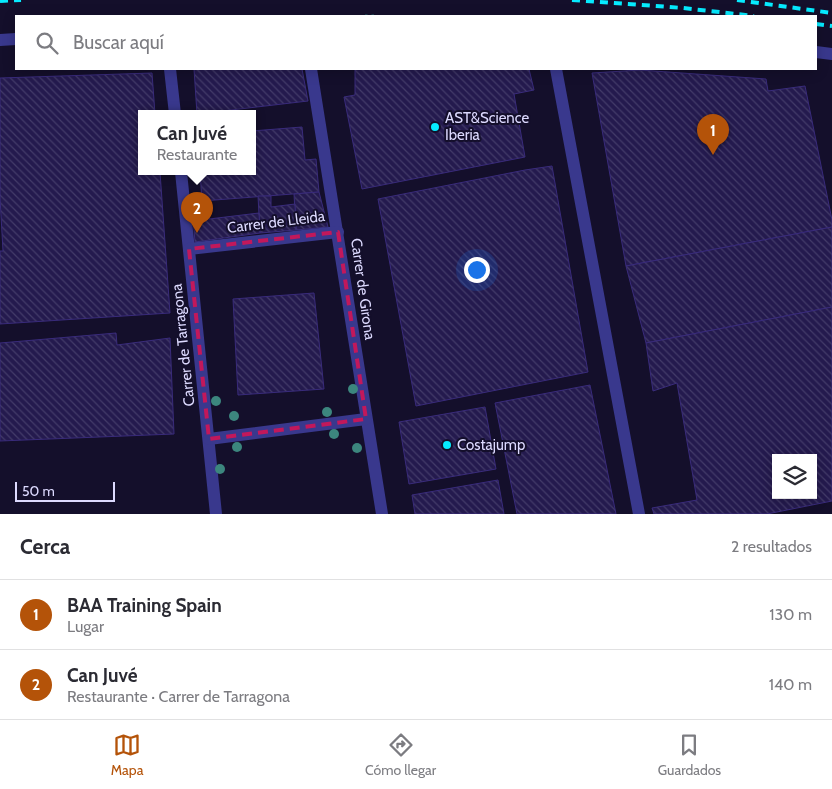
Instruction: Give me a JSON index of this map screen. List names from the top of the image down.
{
  "streets": {
    "street": ["Carrer de Lleida", "Carrer de Girona", "Carrer de Tarragona"]
  },
  "crossings": [
    ["Carrer de Lleida", "Carrer de Girona"],
    ["Carrer de Lleida", "Carrer de Tarragona"]
  ],
  "places": ["AST&Science Iberia", "Costajump"],
  "scale_bar": "50 m",
  "page": {
    "search": "Buscar aquí",
    "popup": ["Can Juvé", "Restaurante"],
    "pins": ["1", "2"],
    "scale": "50 m",
    "heading": ["Cerca", "2 resultados"],
    "list": [
      {
        "mark": "1",
        "name": "BAA Training Spain",
        "note": "Lugar",
        "value": "130 m"
      },
      {
        "mark": "2",
        "name": "Can Juvé",
        "note": "Restaurante · Carrer de Tarragona",
        "value": "140 m"
      }
    ],
    "nav": ["Mapa", "Cómo llegar", "Guardados"]
  }
}
